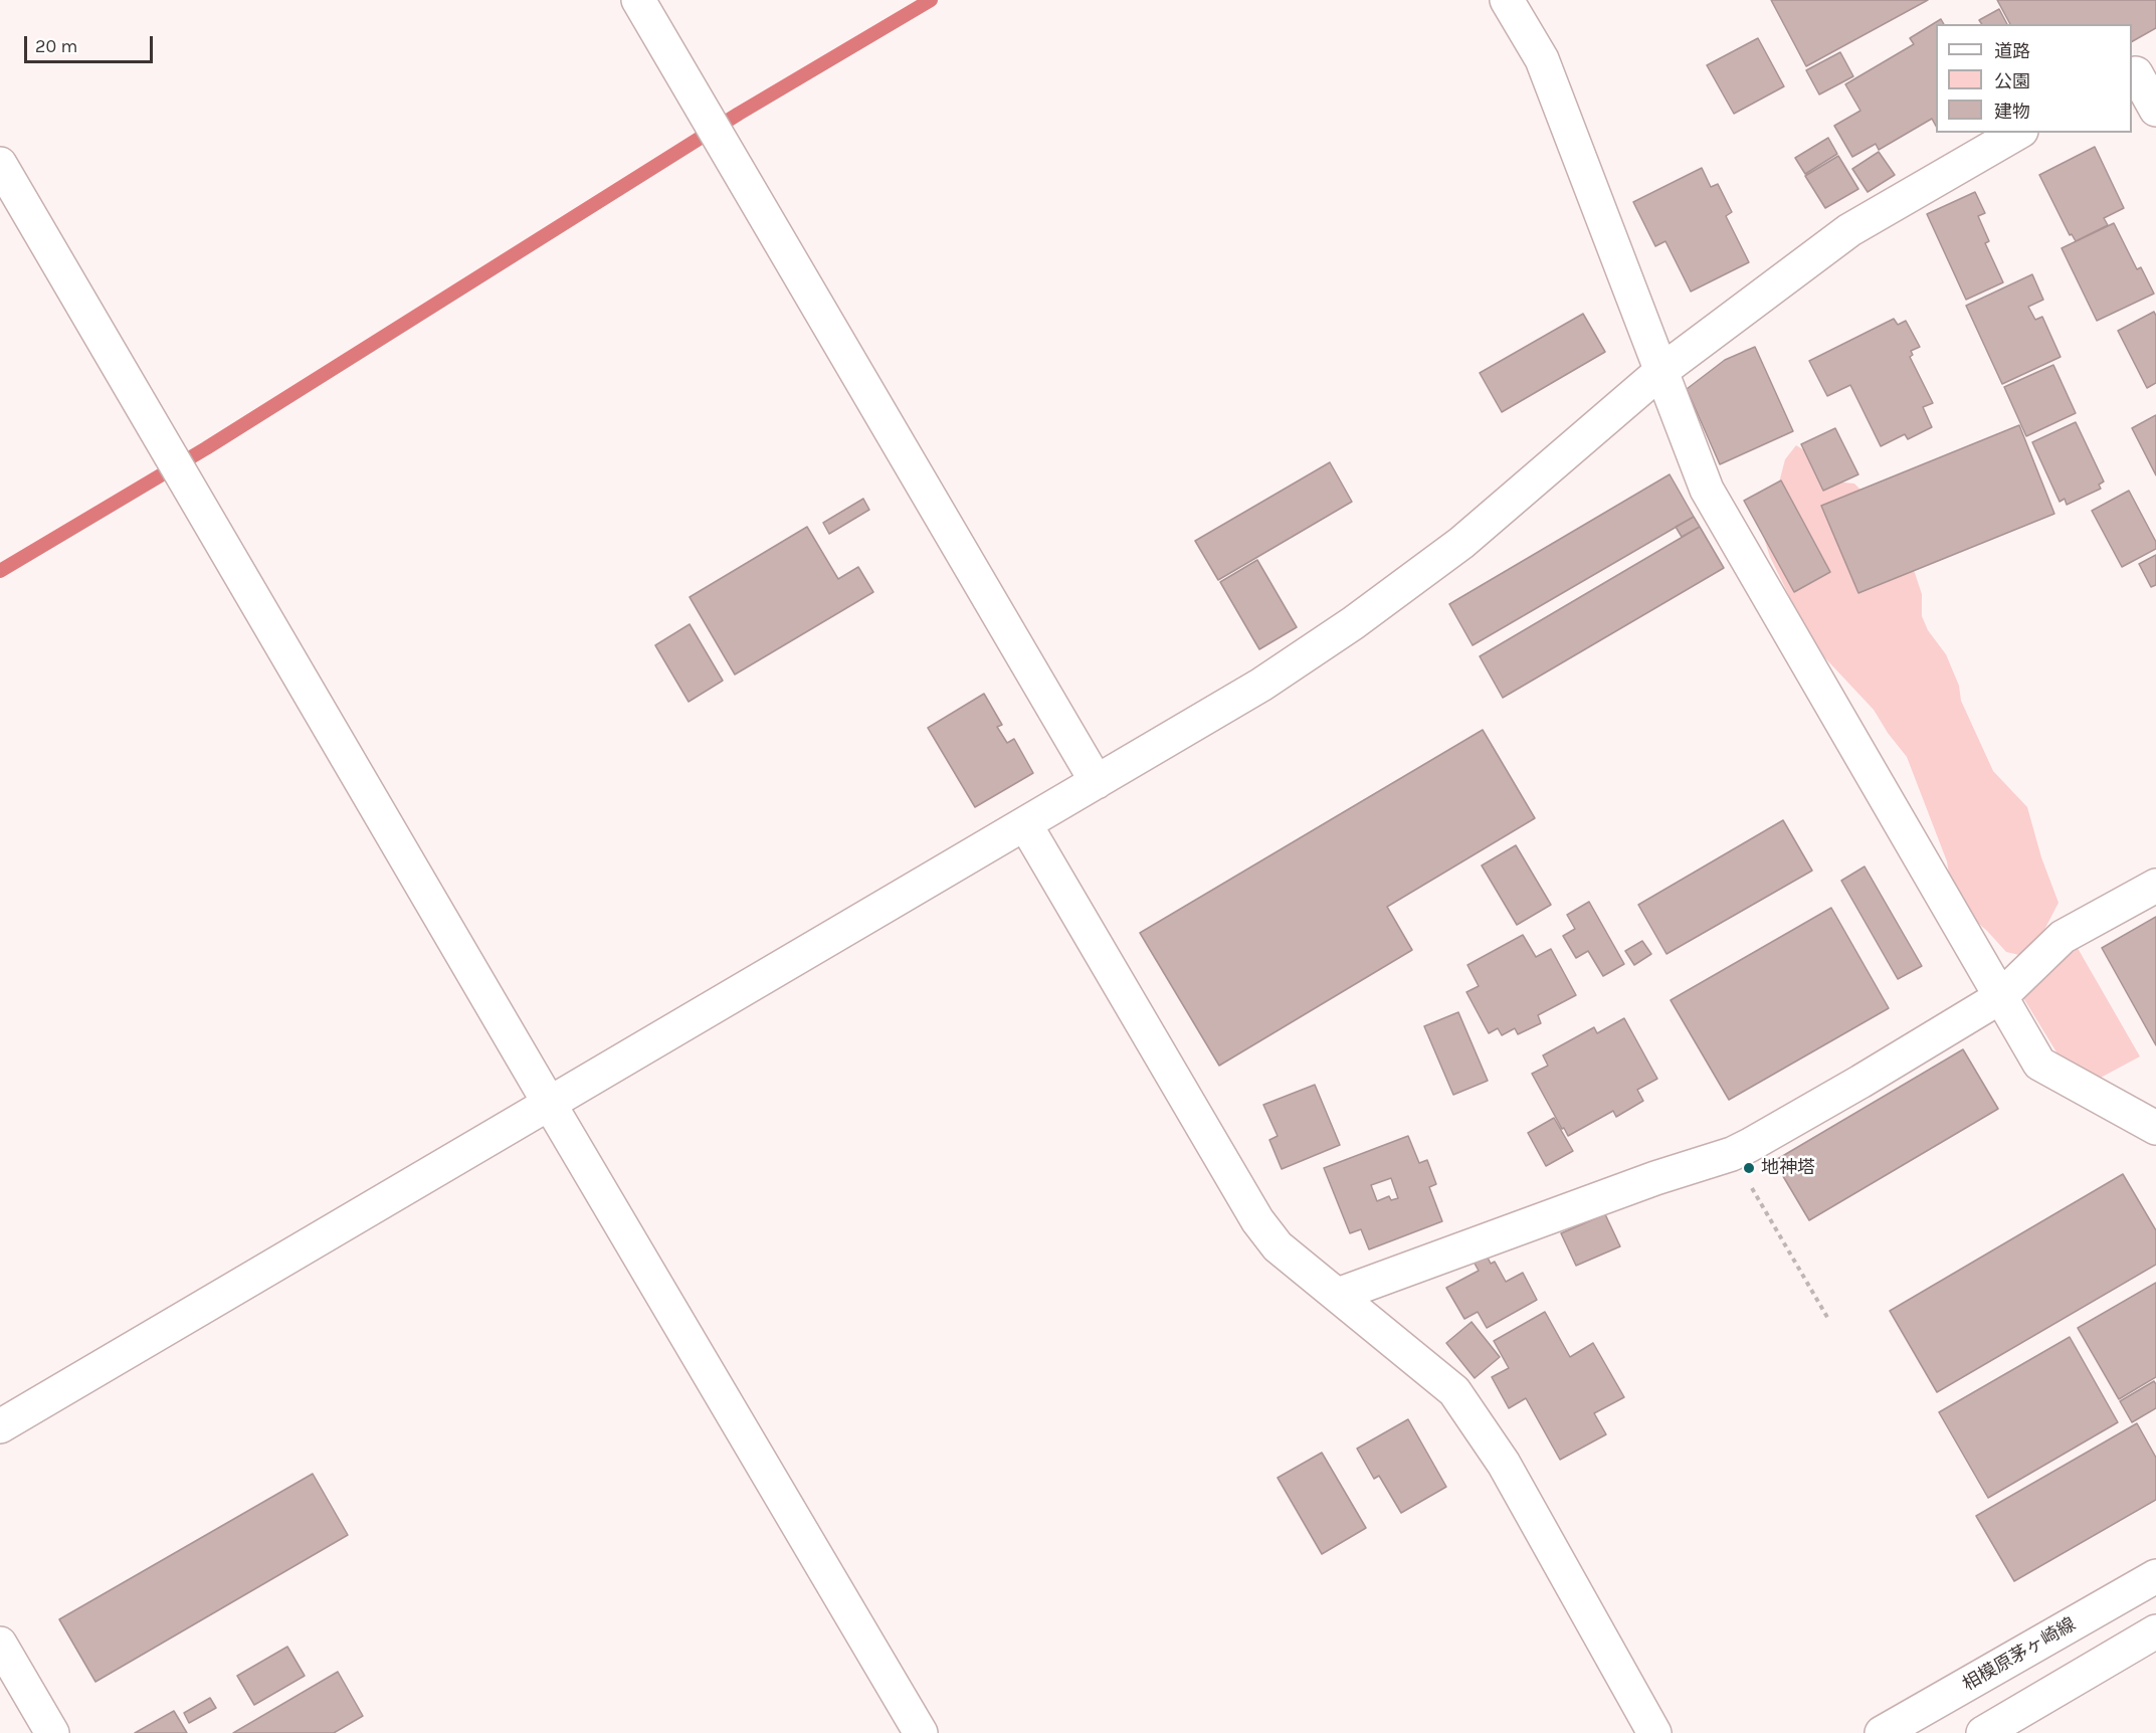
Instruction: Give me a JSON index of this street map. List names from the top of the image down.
{
  "streets": {
    "street": ["相模原茅ヶ崎線"]
  },
  "places": ["地神塔"],
  "legend": ["道路", "公園", "建物"],
  "scale_bar": "20 m"
}
